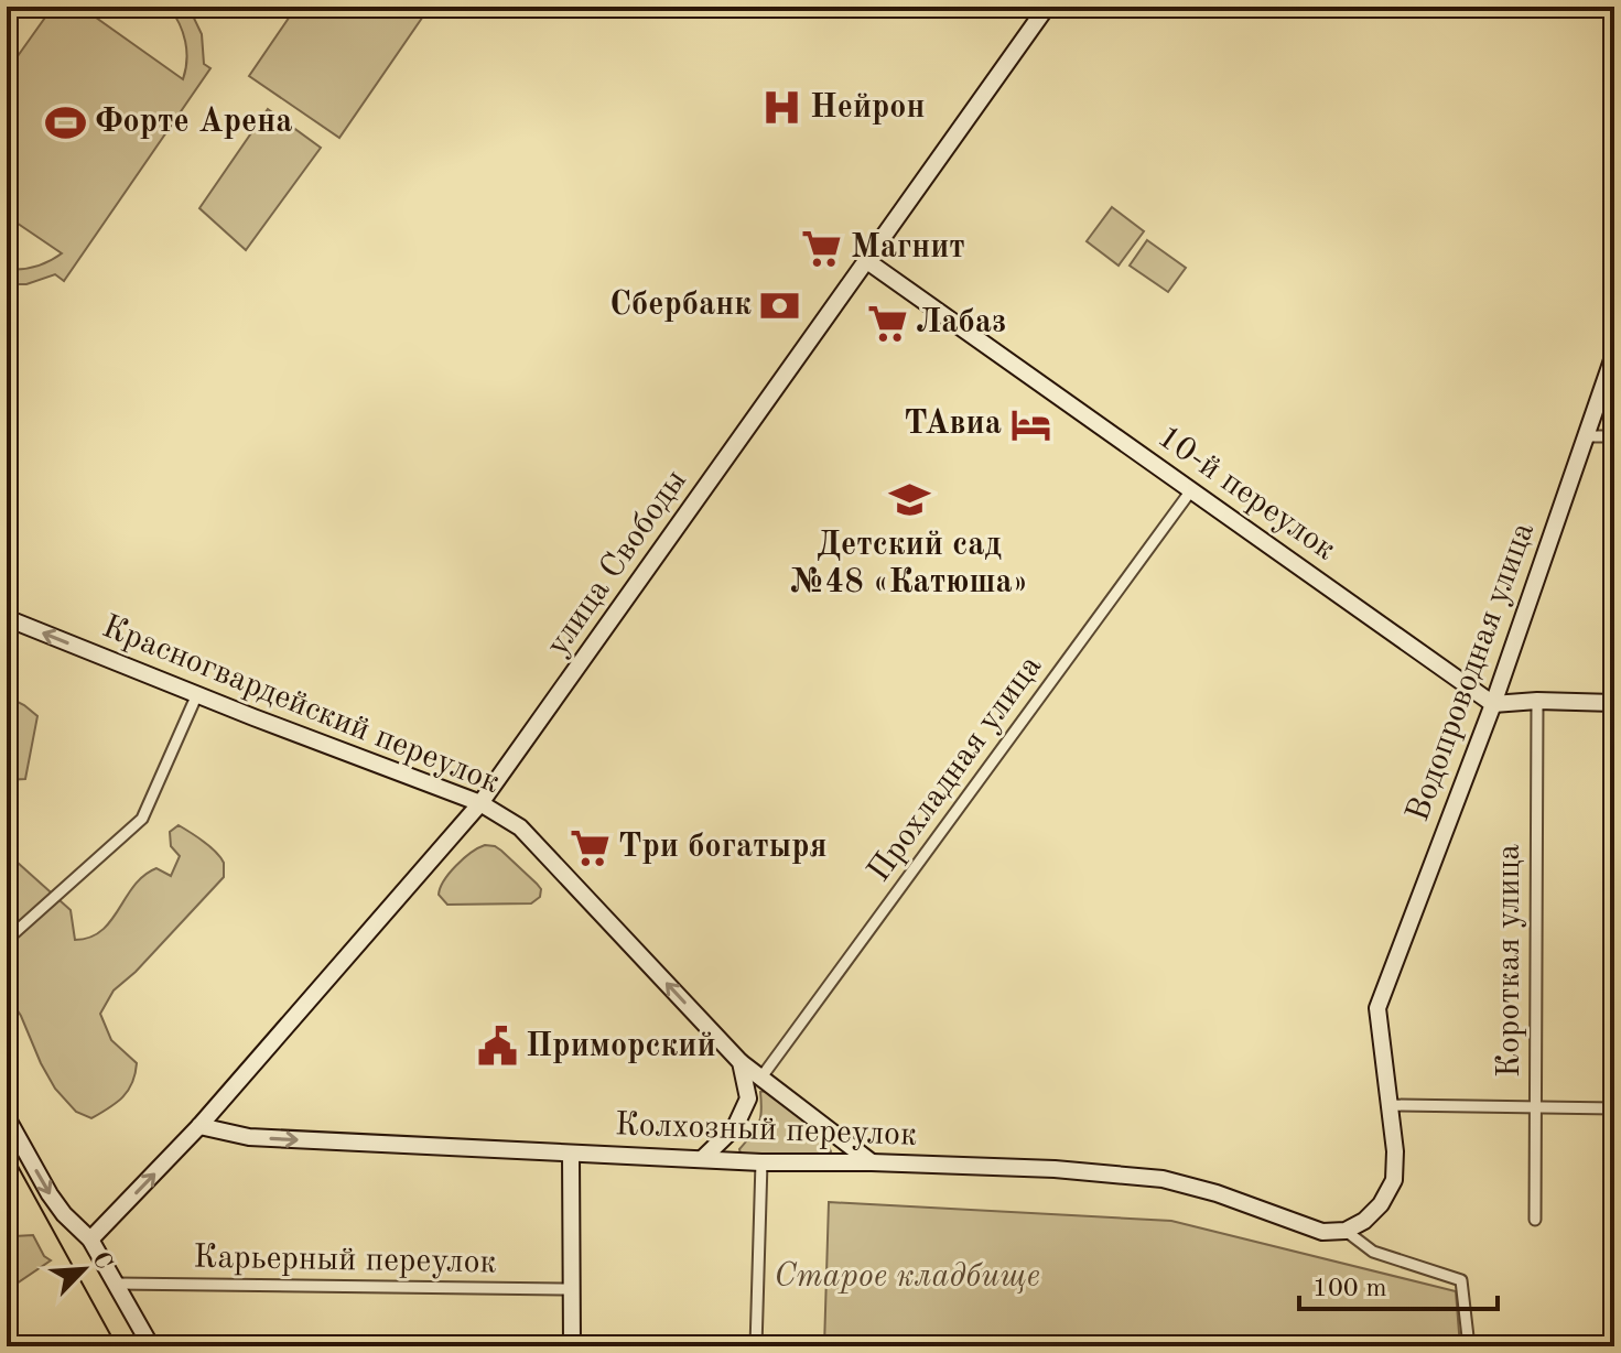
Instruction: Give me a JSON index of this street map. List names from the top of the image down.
{
  "streets": {
    "main road": [
      "10-й переулок",
      "улица Свободы",
      "Водопроводная улица",
      "Красногвардейский переулок",
      "Колхозный переулок"
    ],
    "street": ["Прохладная улица", "Короткая улица", "Карьерный переулок"]
  },
  "crossings": [
    ["10-й переулок", "улица Свободы"],
    ["10-й переулок", "Водопроводная улица"],
    ["10-й переулок", "Прохладная улица"],
    ["улица Свободы", "Красногвардейский переулок"],
    ["улица Свободы", "Колхозный переулок"],
    ["Красногвардейский переулок", "Прохладная улица"],
    ["Красногвардейский переулок", "Колхозный переулок"]
  ],
  "one_way": ["Красногвардейский переулок"],
  "parks": ["Старое кладбище"],
  "places": {
    "hospital": ["Нейрон"],
    "sports": ["Форте Арена"],
    "supermarket": ["Магнит", "Лабаз", "Три богатыря"],
    "bank": ["Сбербанк"],
    "hotel": ["ТАвиа"],
    "school or university": ["Детский сад №48 «Катюша»"],
    "public building": ["Приморский"]
  },
  "scale_bar": "100 m",
  "north": "top right"
}
